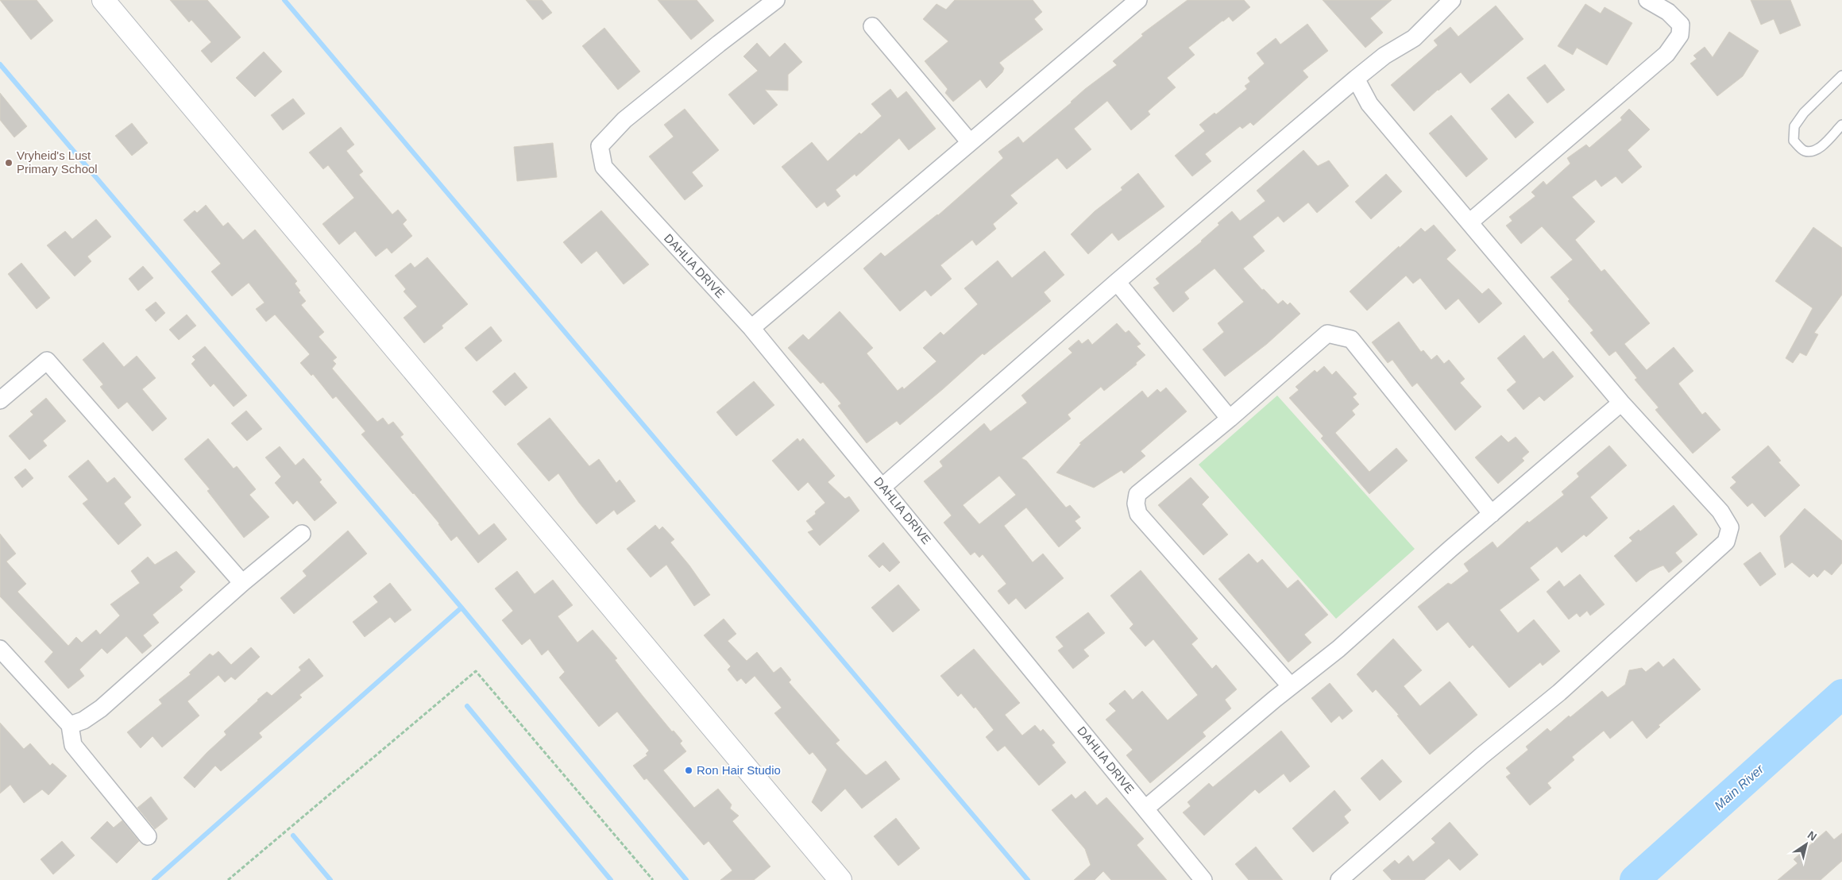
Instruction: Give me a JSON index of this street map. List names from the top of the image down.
{
  "streets": {
    "street": ["DAHLIA DRIVE"]
  },
  "water": ["Main River"],
  "places": ["Vryheid's Lust Primary School", "Ron Hair Studio"],
  "north": "top right"
}
